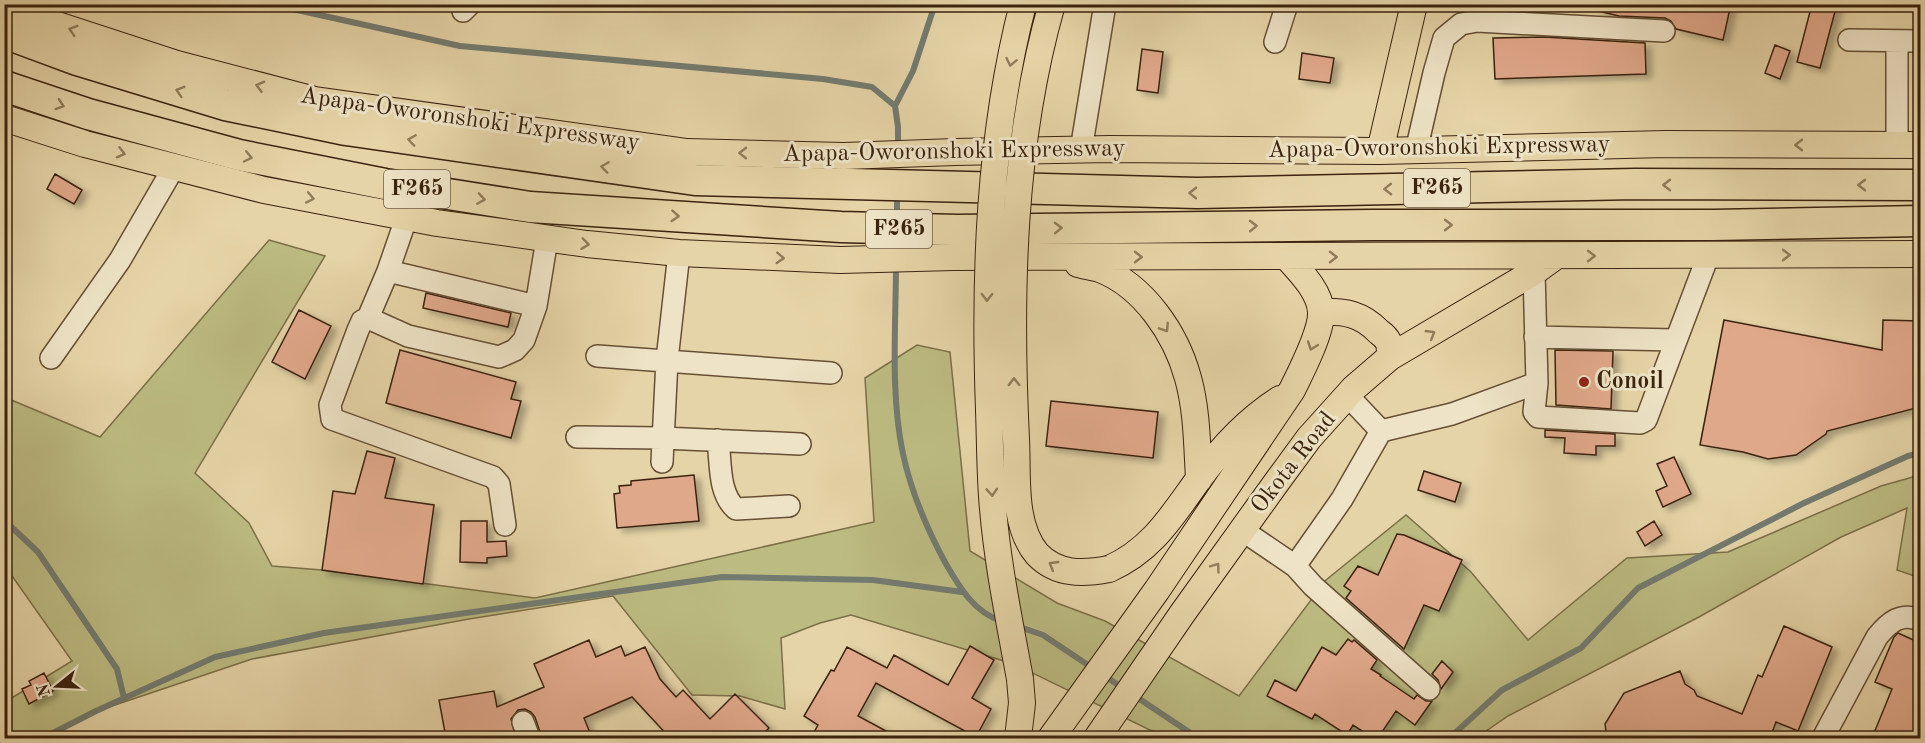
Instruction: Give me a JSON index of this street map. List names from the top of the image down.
{
  "streets": {
    "highway": ["Apapa-Oworonshoki Expressway", "F265"],
    "main road": ["Okota Road"]
  },
  "places": ["Conoil"],
  "north": "left"
}
